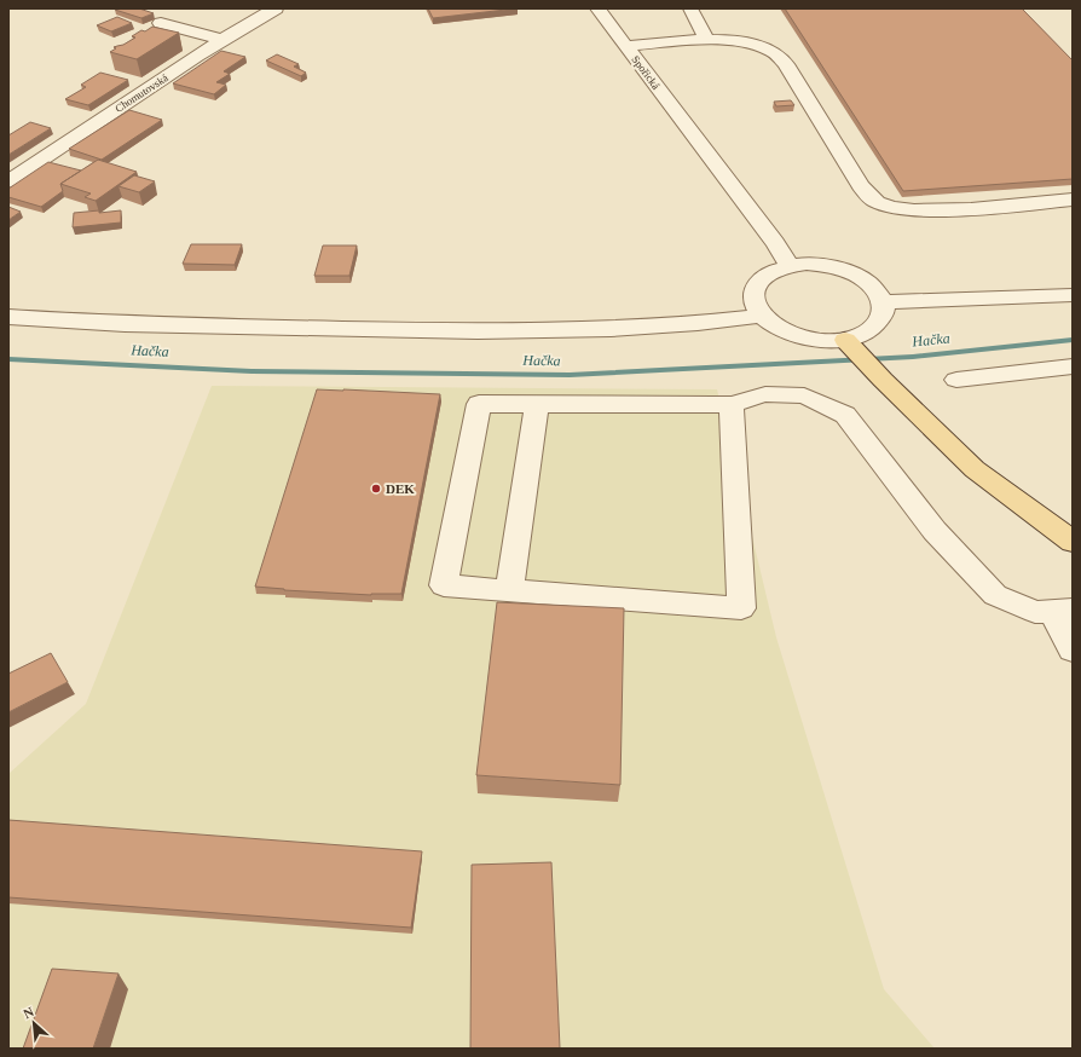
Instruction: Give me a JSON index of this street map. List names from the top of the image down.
{
  "streets": {
    "street": ["Spořická", "Chomutovská"]
  },
  "water": ["Hačka"],
  "places": ["DEK"],
  "north": "top left"
}
